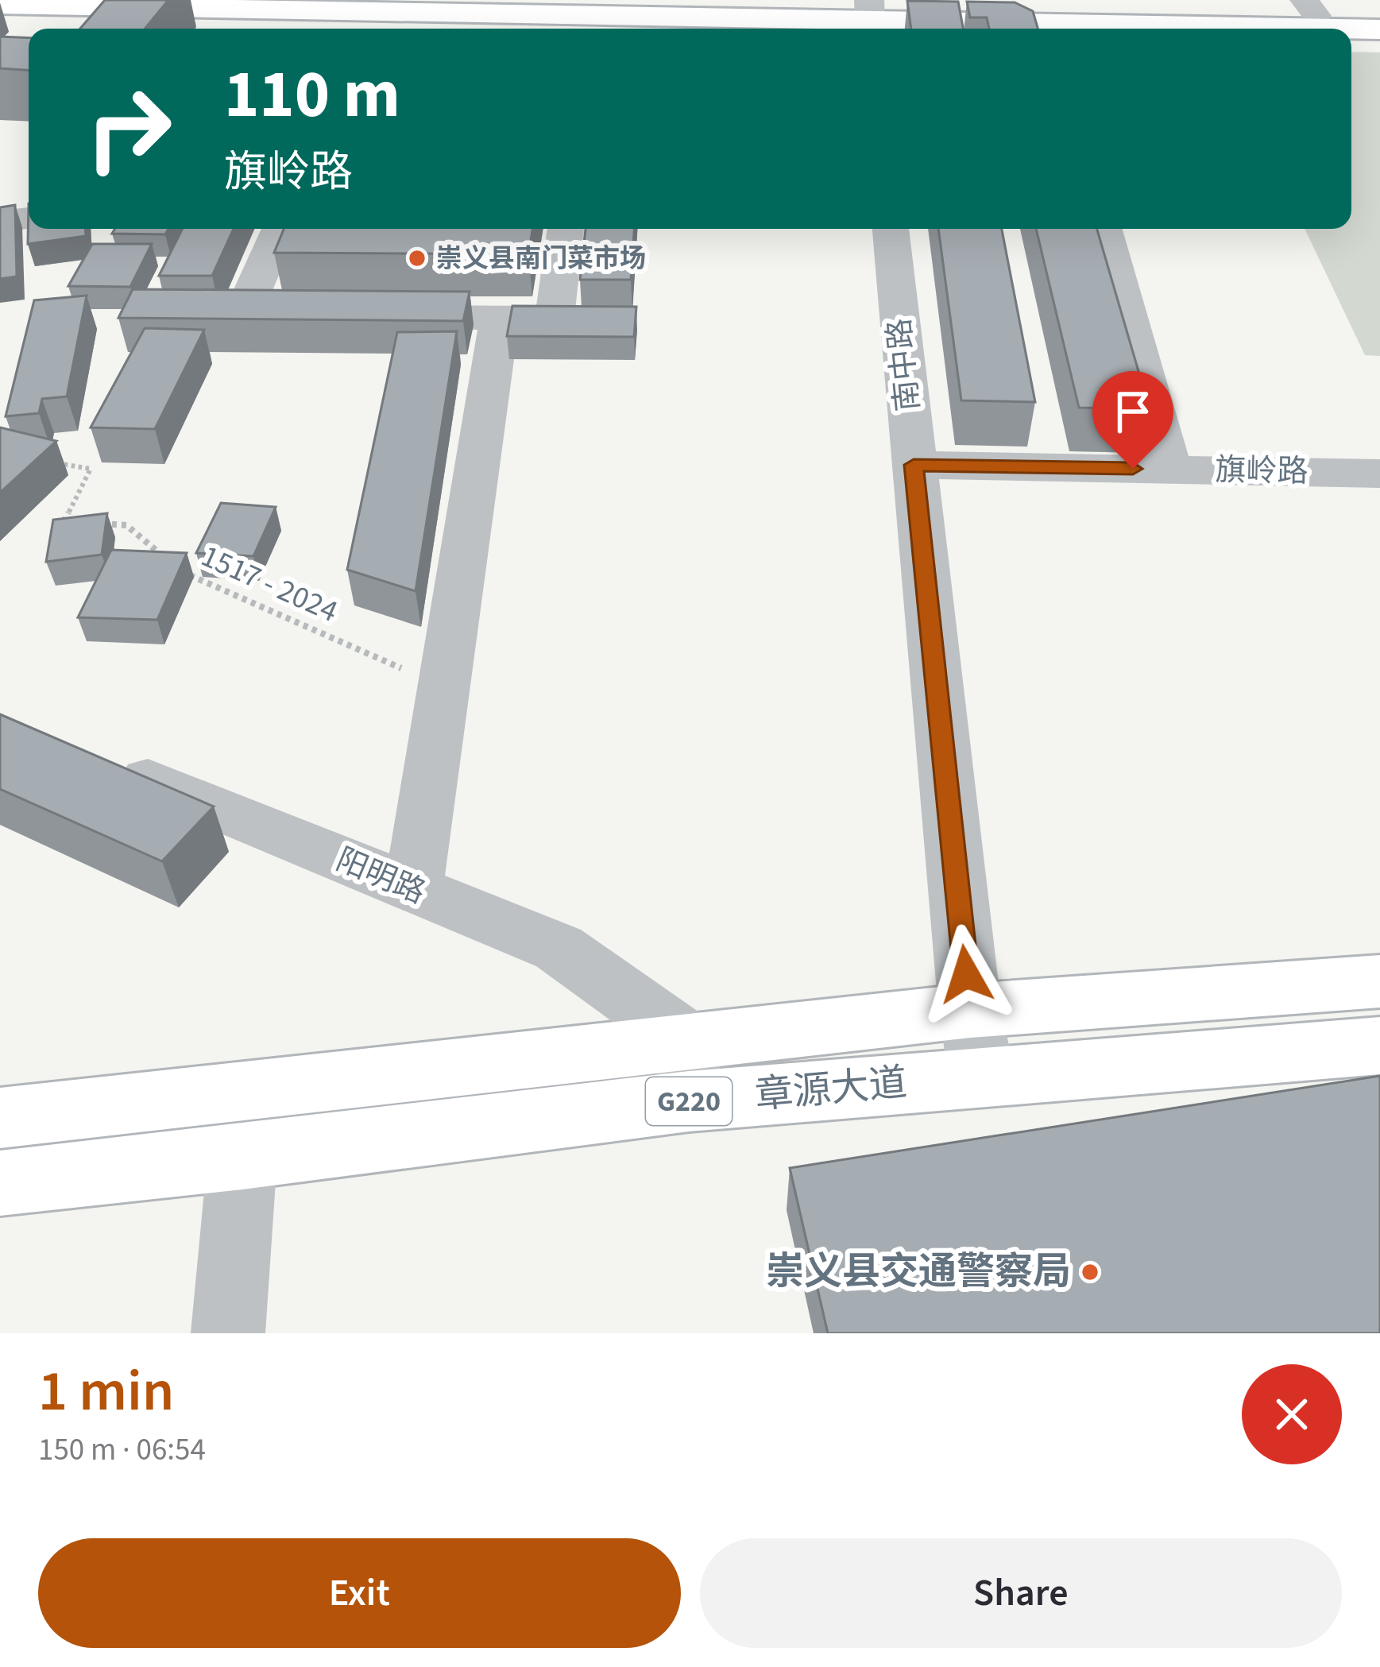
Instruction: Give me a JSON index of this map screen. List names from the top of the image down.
{
  "streets": {
    "main road": ["章源大道", "G220"],
    "street": ["南中路", "旗岭路", "阳明路"],
    "path": ["1517 - 2024"]
  },
  "crossings": [
    ["南中路", "旗岭路"],
    ["南中路", "章源大道"],
    ["阳明路", "章源大道"]
  ],
  "places": ["崇义县南门菜市场", "崇义县交通警察局"],
  "page": {
    "turn": ["110 m", "旗岭路"],
    "heading": ["1 min", "150 m · 06:54"],
    "buttons": ["Exit", "Share"]
  }
}
